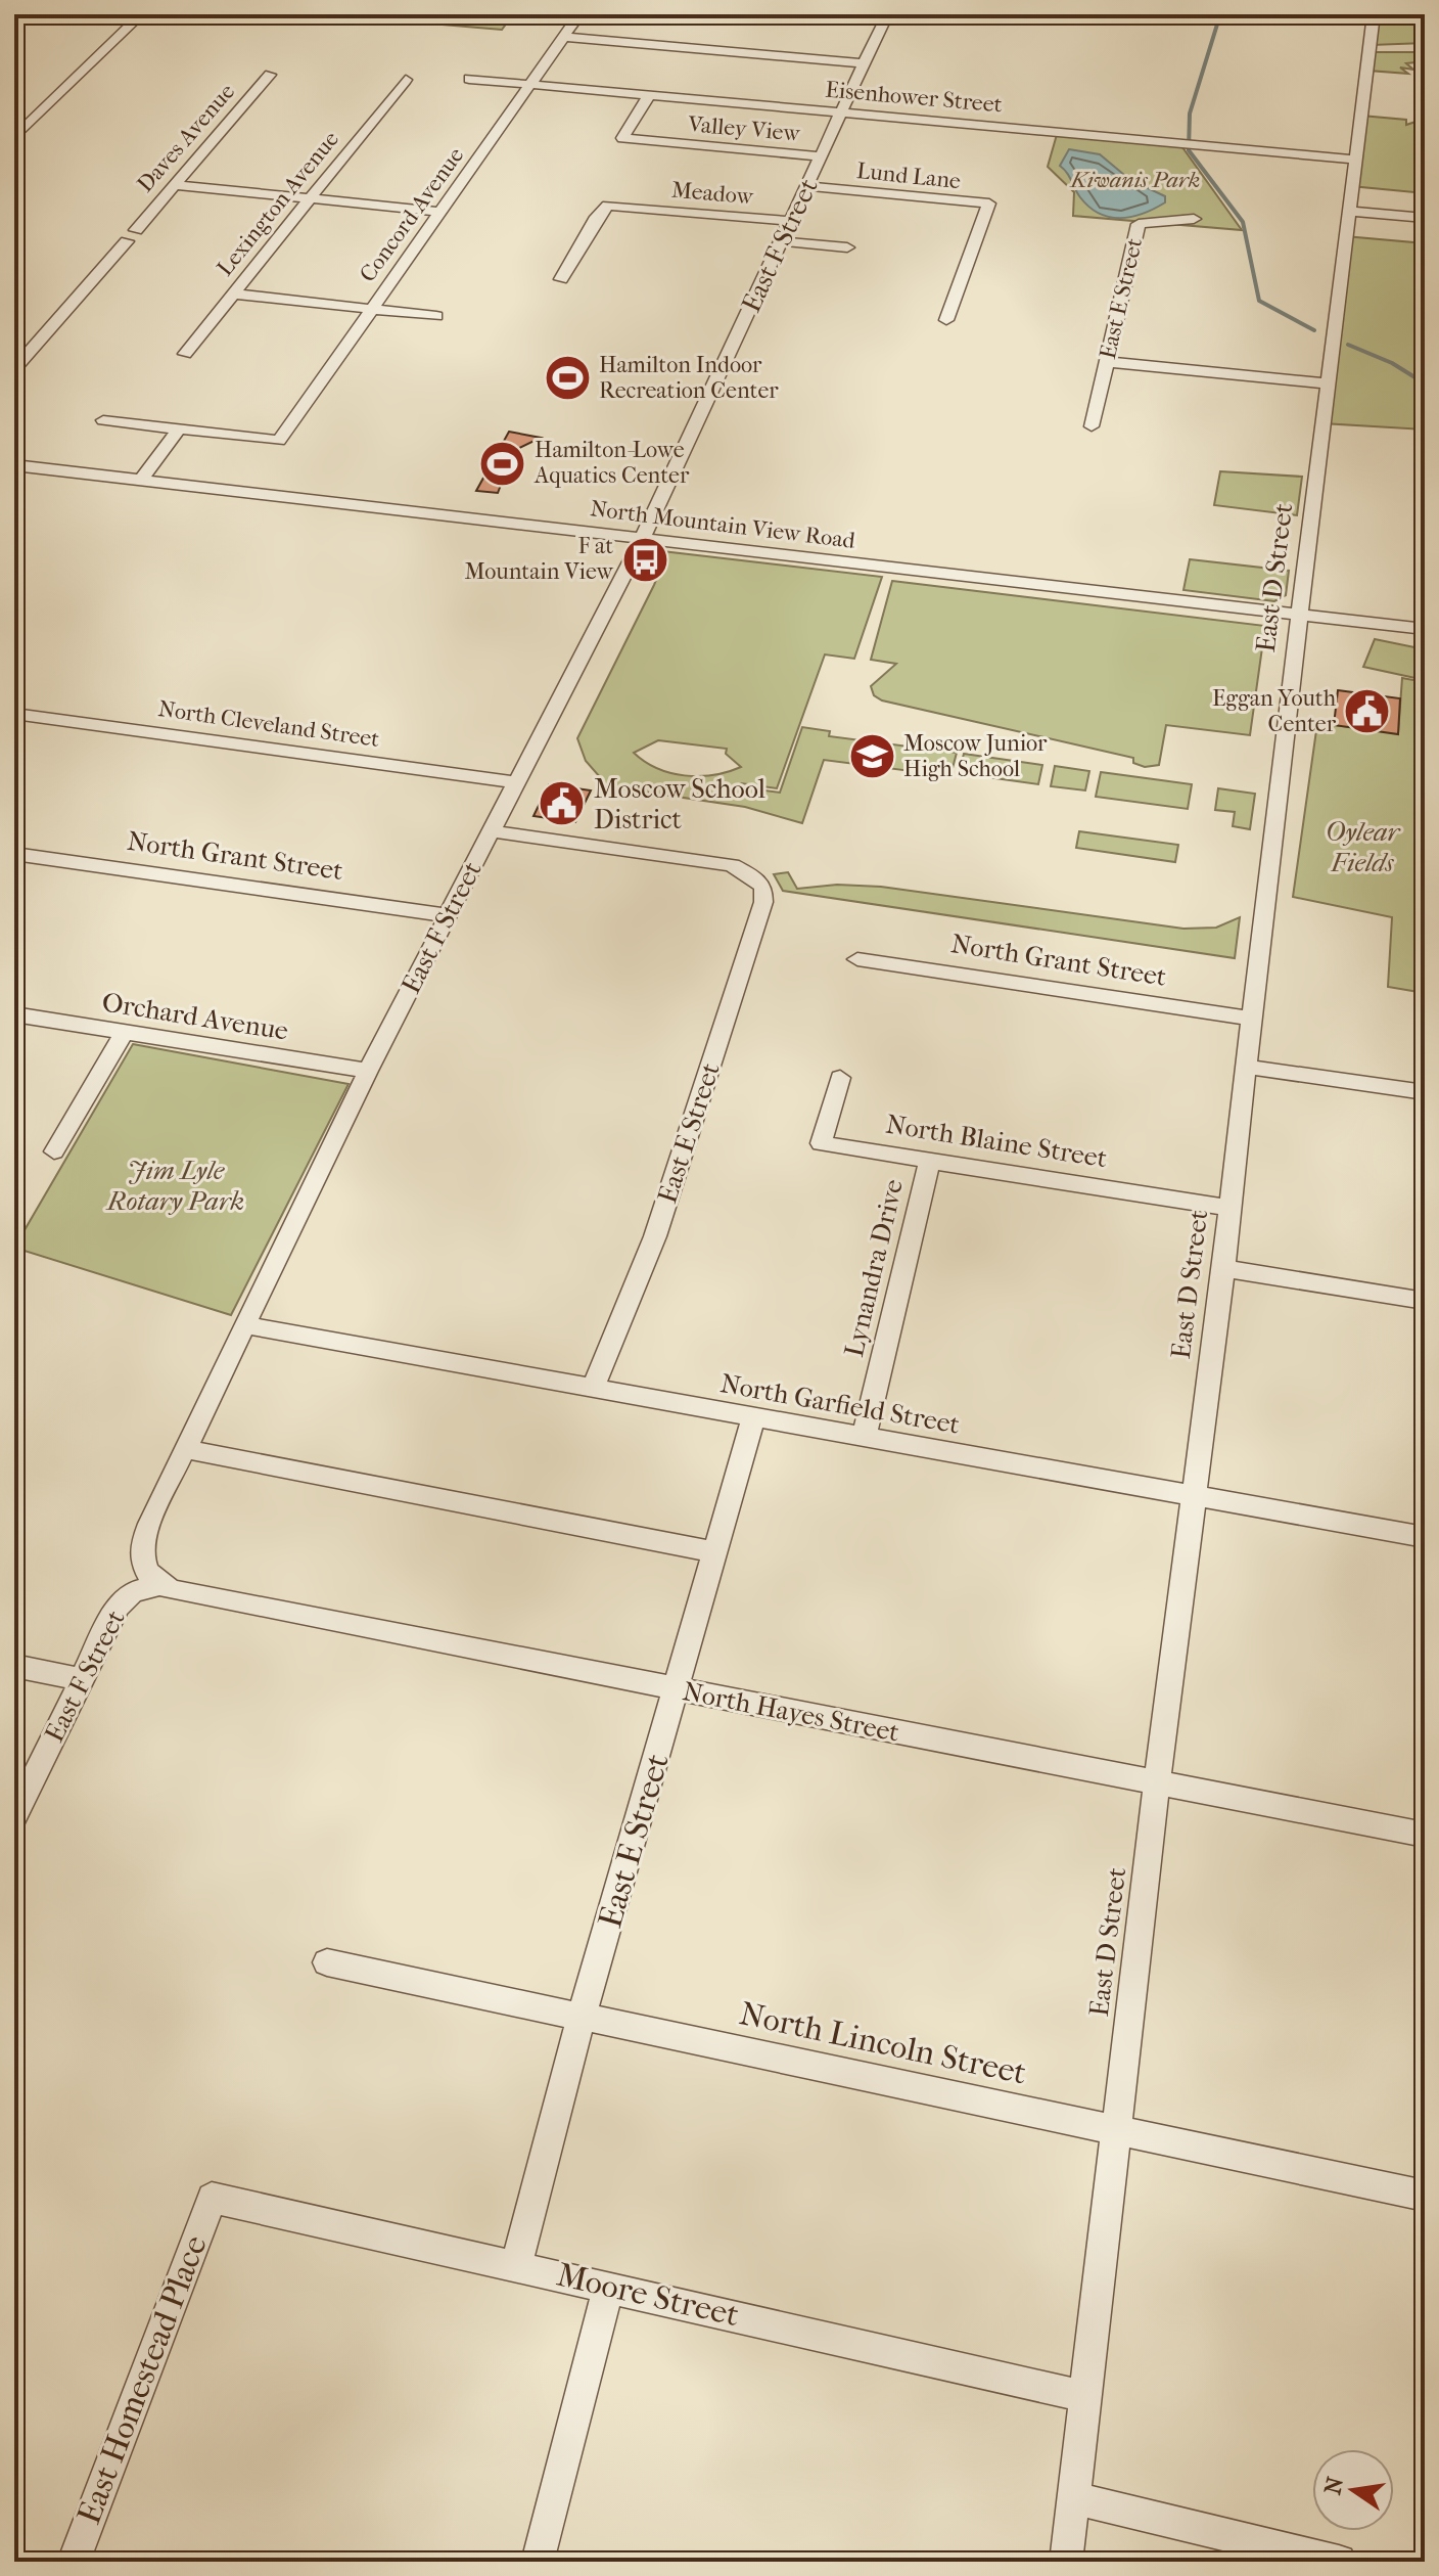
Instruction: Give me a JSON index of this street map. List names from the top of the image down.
{
  "streets": {
    "street": [
      "Eisenhower Street",
      "Valley View",
      "Daves Avenue",
      "Lund Lane",
      "Meadow",
      "Lexington Avenue",
      "Concord Avenue",
      "East F Street",
      "East E Street",
      "North Mountain View Road",
      "East D Street",
      "North Cleveland Street",
      "North Grant Street",
      "Orchard Avenue",
      "North Blaine Street",
      "Lynandra Drive",
      "North Garfield Street",
      "North Hayes Street",
      "North Lincoln Street",
      "Moore Street",
      "East Homestead Place"
    ]
  },
  "crossings": [
    ["Eisenhower Street", "Valley View"],
    ["Eisenhower Street", "Concord Avenue"],
    ["Eisenhower Street", "East F Street"],
    ["Eisenhower Street", "East D Street"],
    ["Valley View", "East F Street"],
    ["Lund Lane", "East F Street"],
    ["Meadow", "East F Street"],
    ["East F Street", "East E Street"],
    ["East F Street", "North Mountain View Road"],
    ["East F Street", "North Cleveland Street"],
    ["East F Street", "North Grant Street"],
    ["East F Street", "Orchard Avenue"],
    ["East F Street", "North Garfield Street"],
    ["East F Street", "North Hayes Street"],
    ["East E Street", "North Garfield Street"],
    ["East E Street", "North Hayes Street"],
    ["East E Street", "North Lincoln Street"],
    ["East E Street", "Moore Street"],
    ["North Mountain View Road", "East D Street"],
    ["East D Street", "North Grant Street"],
    ["East D Street", "North Blaine Street"],
    ["East D Street", "North Garfield Street"],
    ["East D Street", "North Hayes Street"],
    ["East D Street", "North Lincoln Street"],
    ["East D Street", "Moore Street"],
    ["North Blaine Street", "Lynandra Drive"],
    ["Lynandra Drive", "North Garfield Street"],
    ["Moore Street", "East Homestead Place"]
  ],
  "parks": ["Kiwanis Park", "Oylear Fields", "Jim Lyle Rotary Park"],
  "places": {
    "sports": ["Hamilton Indoor Recreation Center", "Hamilton-Lowe Aquatics Center"],
    "bus stop": ["F at Mountain View"],
    "public building": ["Eggan Youth Center", "Moscow School District"],
    "school or university": ["Moscow Junior High School"]
  },
  "north": "left"
}
